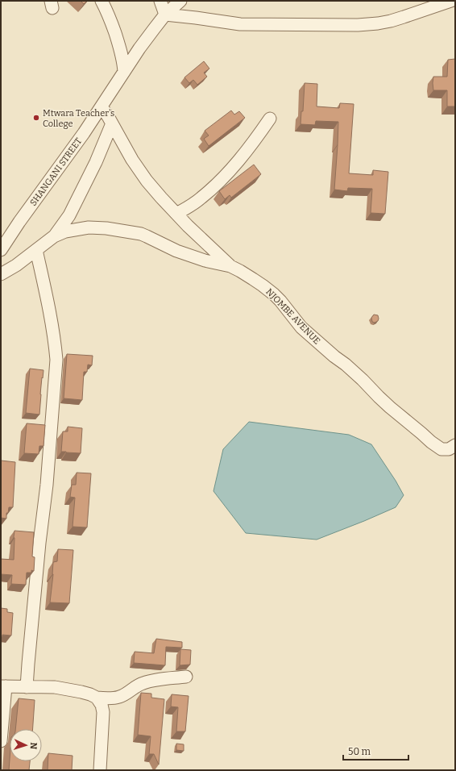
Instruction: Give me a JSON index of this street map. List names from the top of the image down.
{
  "streets": {
    "street": ["SHANGANI STREET", "NJOMBE AVENUE"]
  },
  "places": ["Mtwara Teacher's College"],
  "scale_bar": "50 m",
  "north": "right"
}
